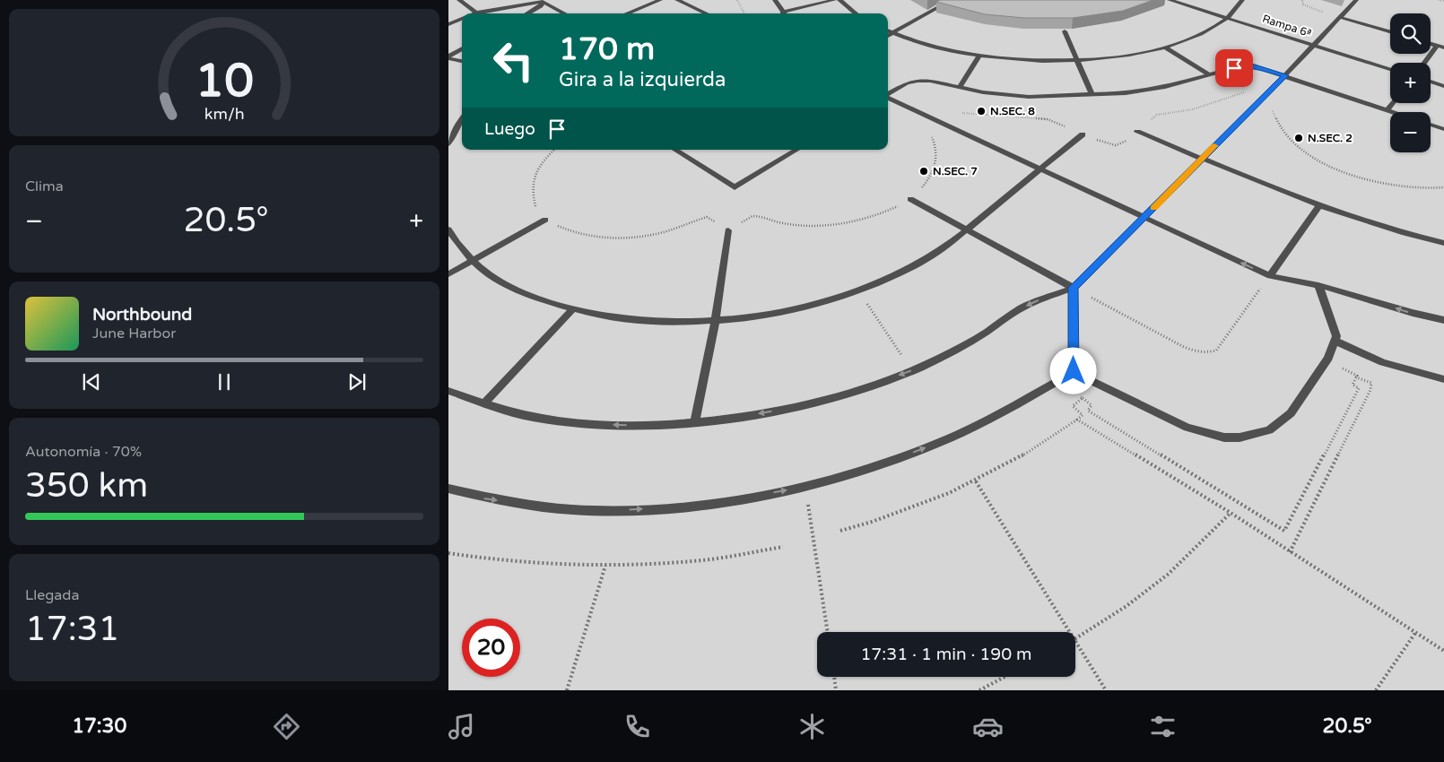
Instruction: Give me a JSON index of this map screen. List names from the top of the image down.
{
  "streets": {
    "lane": ["Rampa 6ª"]
  },
  "places": ["N.SEC. 8", "N.SEC. 2", "N.SEC. 7"],
  "page": {
    "map_buttons": ["+", "−"],
    "turn": ["170 m", "Gira a la izquierda"],
    "then": "Luego",
    "tile": [
      "Clima",
      ["Autonomía · 70%", "350 km"],
      ["Llegada", "17:31"]
    ],
    "heat": ["−", "20.5°", "+"],
    "song": ["Northbound", "June Harbor"],
    "limit": "20",
    "trip": "17:31 · 1 min · 190 m",
    "tabs": ["17:30", "20.5°"],
    "gauge": ["10", "km/h"]
  }
}
